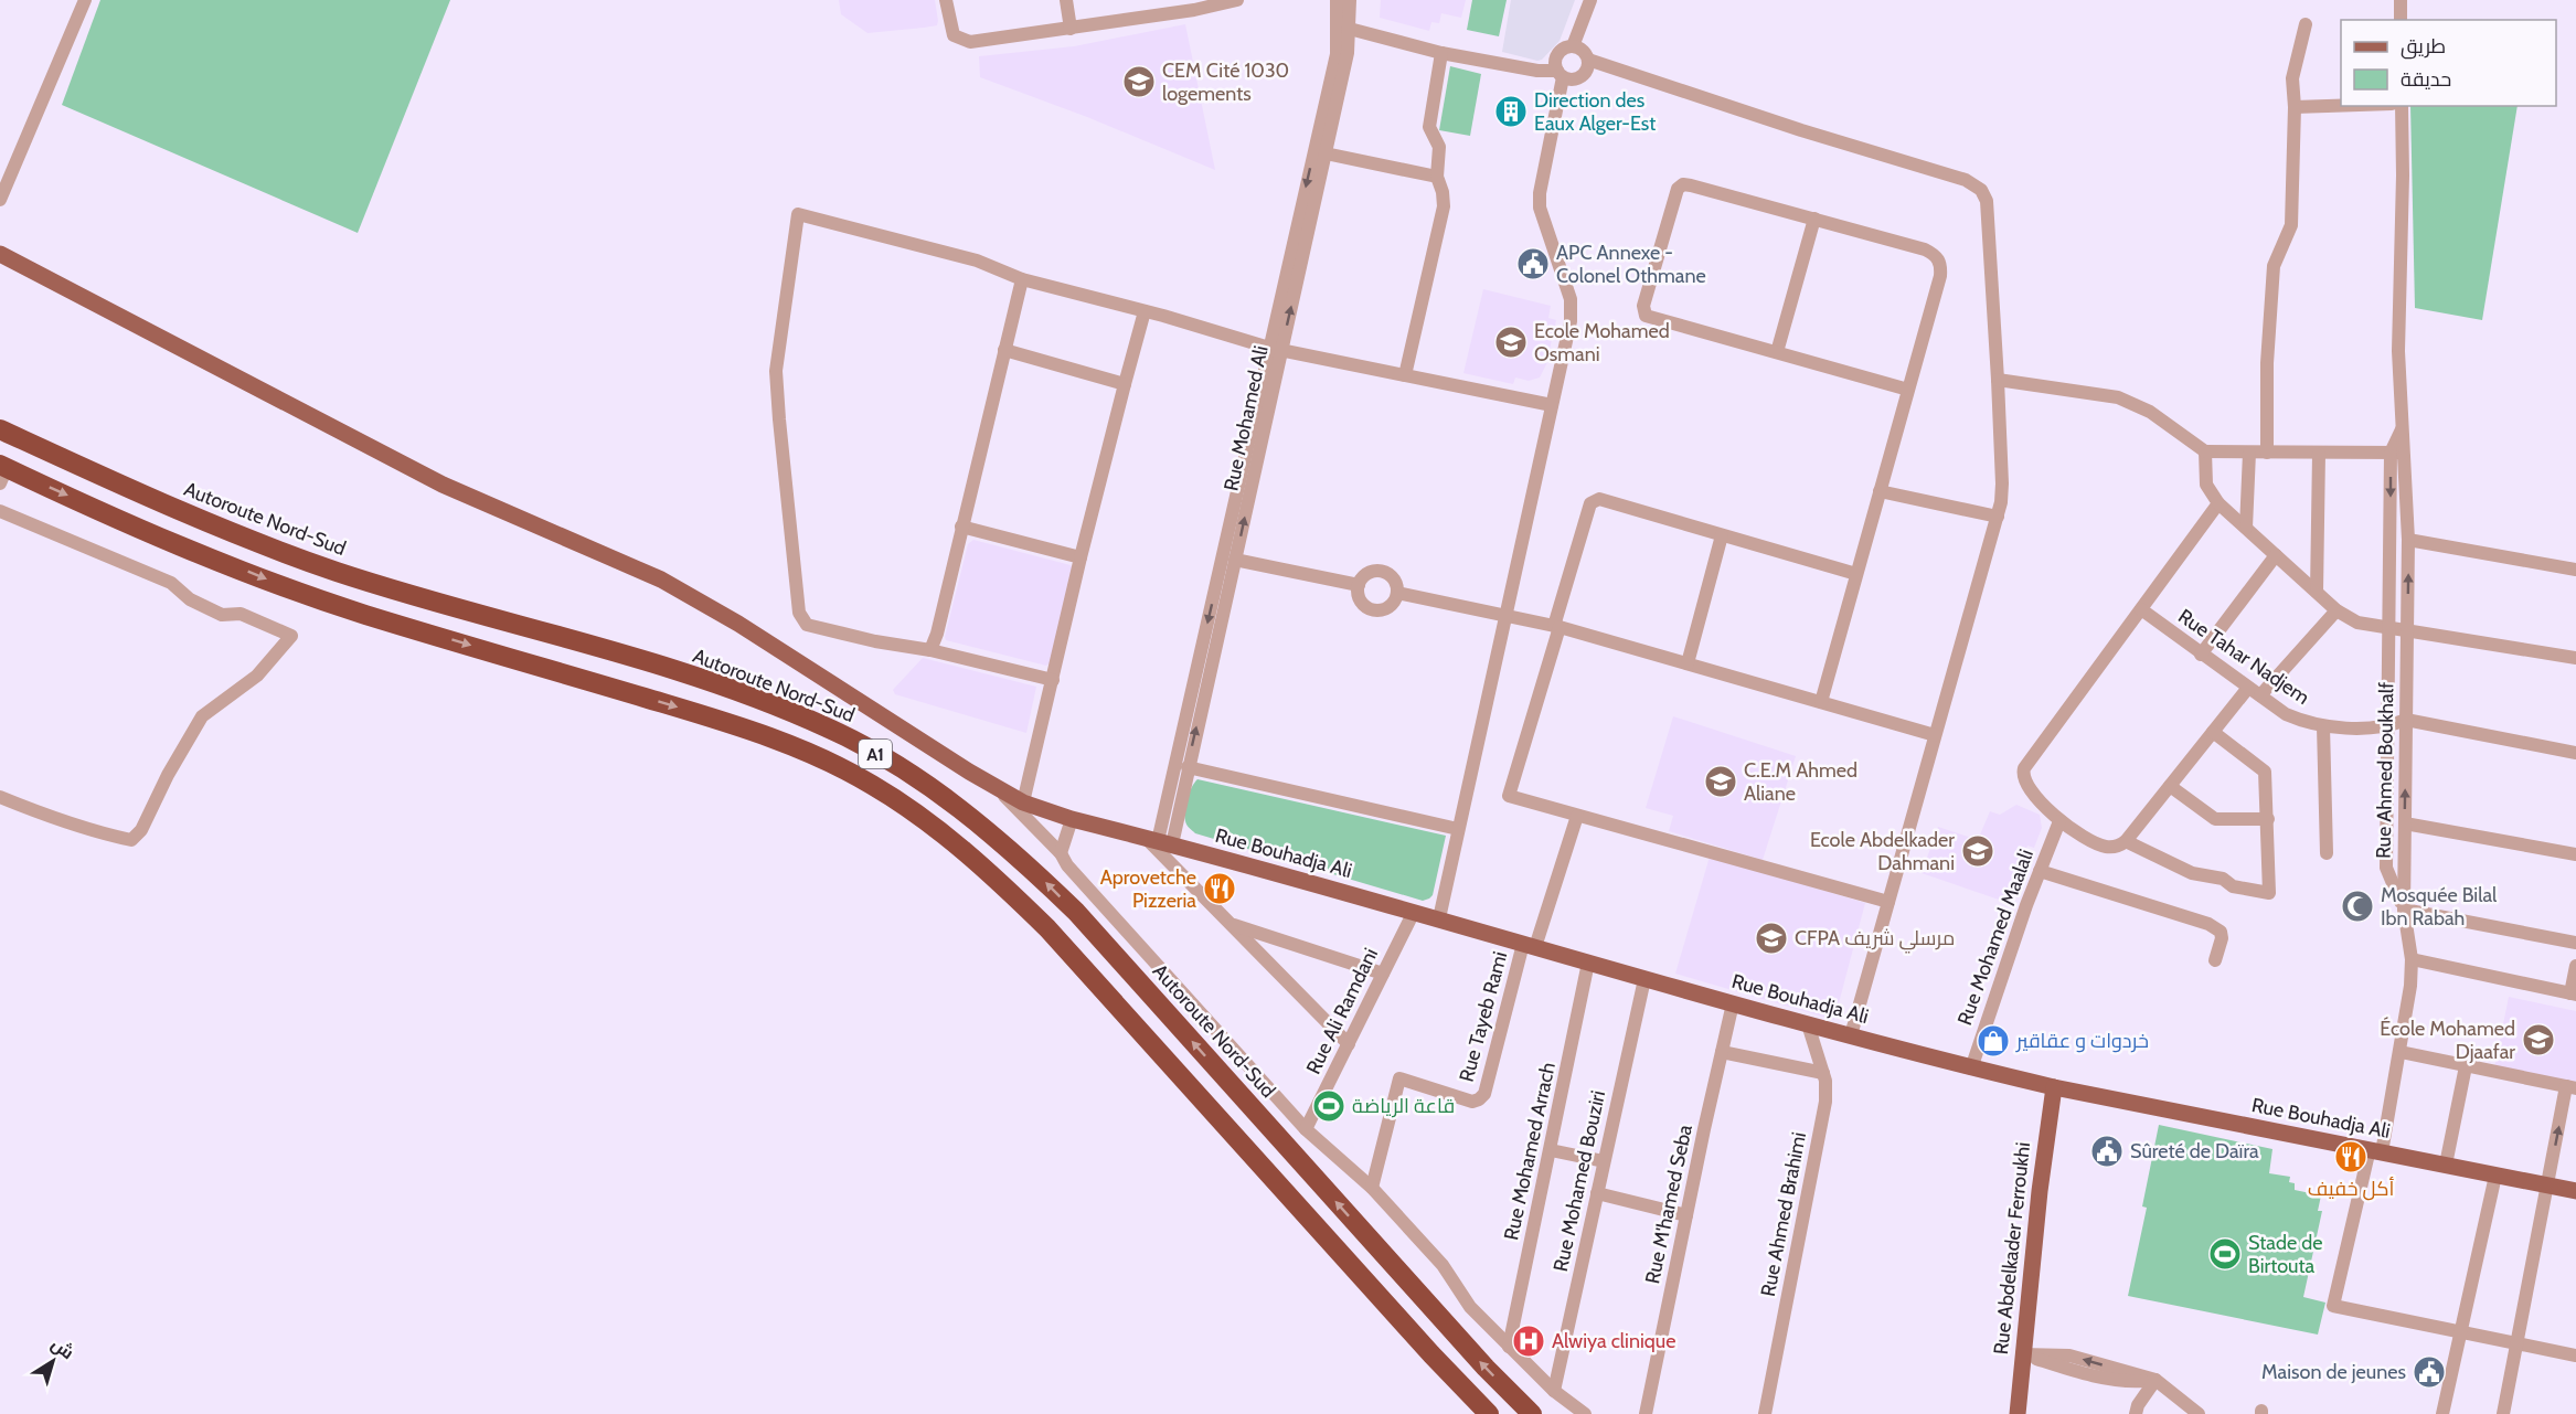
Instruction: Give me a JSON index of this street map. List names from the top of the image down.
{
  "streets": {
    "highway": ["Autoroute Nord-Sud", "A1"],
    "main road": ["Rue Bouhadja Ali", "Rue Abdelkader Ferroukhi"],
    "street": [
      "Rue Mohamed Ali",
      "Rue Tahar Nadjem",
      "Rue Ahmed Boukhalf",
      "Rue Mohamed Maalali",
      "Rue Ali Ramdani",
      "Rue Tayeb Rami",
      "Rue Mohamed Arrach",
      "Rue Mohamed Bouziri",
      "Rue M'hamed Seba",
      "Rue Ahmed Brahimi"
    ]
  },
  "crossings": [
    ["Rue Mohamed Ali", "Rue Bouhadja Ali"],
    ["Rue Tahar Nadjem", "Rue Ahmed Boukhalf"],
    ["Rue Ahmed Boukhalf", "Rue Bouhadja Ali"],
    ["Rue Bouhadja Ali", "Rue Mohamed Maalali"],
    ["Rue Bouhadja Ali", "Rue Ali Ramdani"],
    ["Rue Bouhadja Ali", "Rue Tayeb Rami"],
    ["Rue Bouhadja Ali", "Rue Mohamed Arrach"],
    ["Rue Bouhadja Ali", "Rue Mohamed Bouziri"],
    ["Rue Bouhadja Ali", "Rue M'hamed Seba"],
    ["Rue Bouhadja Ali", "Rue Ahmed Brahimi"],
    ["Rue Bouhadja Ali", "Rue Abdelkader Ferroukhi"]
  ],
  "places": {
    "school or university": [
      "CEM Cité 1030 logements",
      "Ecole Mohamed Osmani",
      "C.E.M Ahmed Aliane",
      "Ecole Abdelkader Dahmani",
      "CFPA مرسلي شريف",
      "École Mohamed Djaafar"
    ],
    "building": ["Direction des Eaux Alger-Est"],
    "public building": ["APC Annexe - Colonel Othmane", "Sûreté de Daïra", "Maison de jeunes"],
    "restaurant": ["Aprovetche Pizzeria", "أكل خفيف"],
    "mosque": ["Mosquée Bilal Ibn Rabah"],
    "shop": ["خردوات و عقاقير"],
    "sports": ["قاعة الرياضة", "Stade de Birtouta"],
    "hospital": ["Alwiya clinique"]
  },
  "legend": ["طريق", "حديقة"],
  "north": "top right"
}
